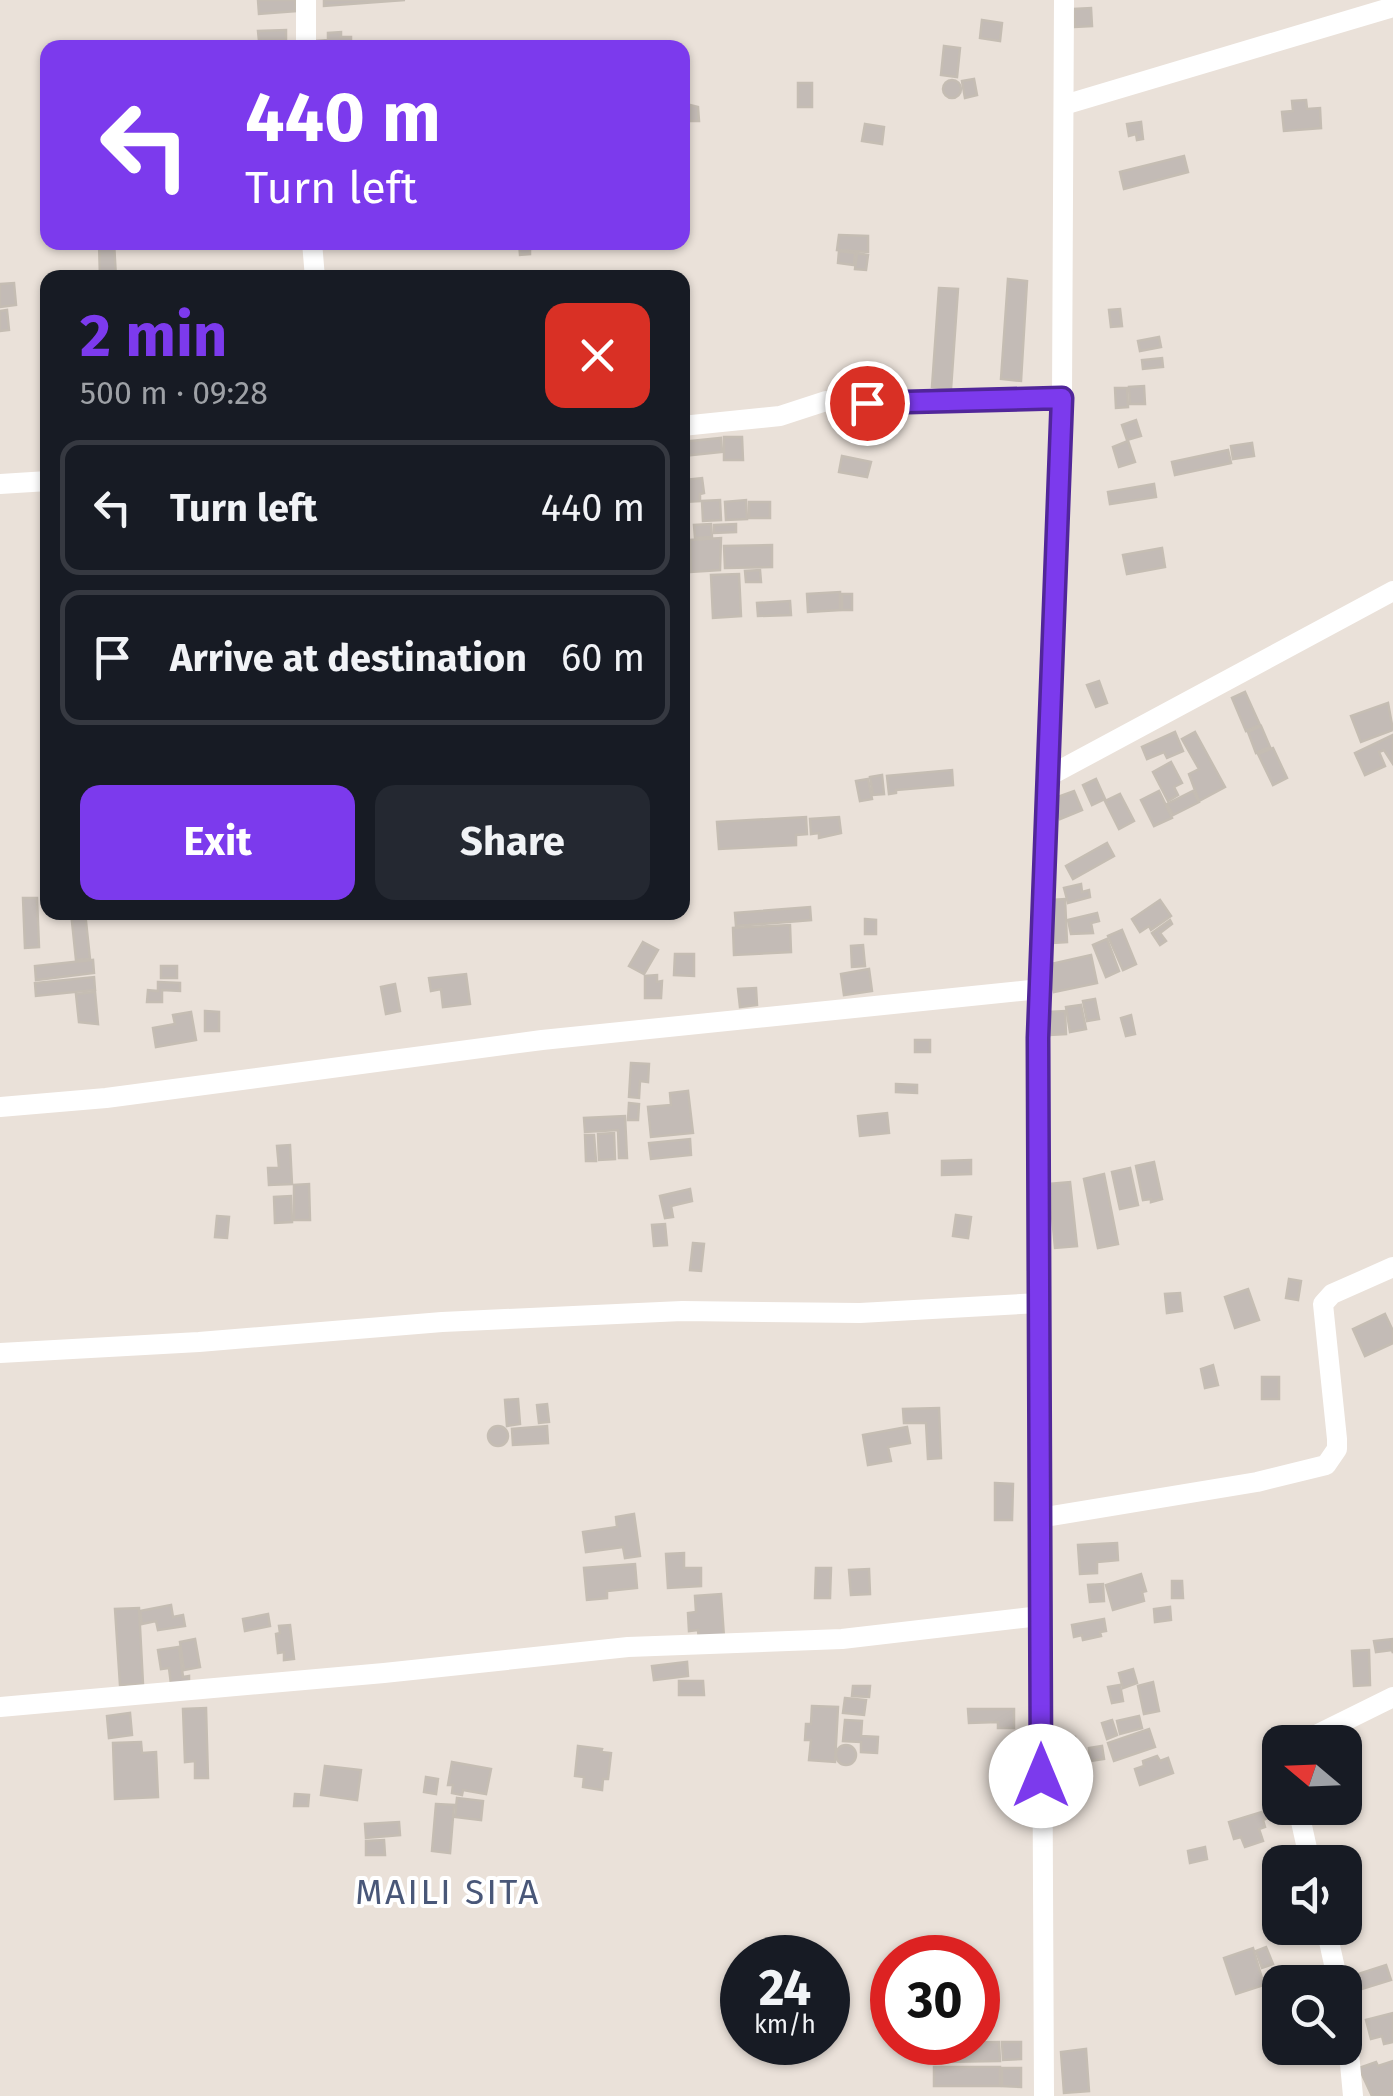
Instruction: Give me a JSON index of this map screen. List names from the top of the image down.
{
  "districts": ["MAILI SITA"],
  "north": "left",
  "page": {
    "turn": ["440 m", "Turn left"],
    "heading": ["2 min", "500 m · 09:28"],
    "list": [
      {
        "name": "Turn left",
        "value": "440 m"
      },
      {
        "name": "Arrive at destination",
        "value": "60 m"
      }
    ],
    "buttons": ["Exit", "Share"],
    "speed": "24 km/h",
    "limit": "30"
  }
}
